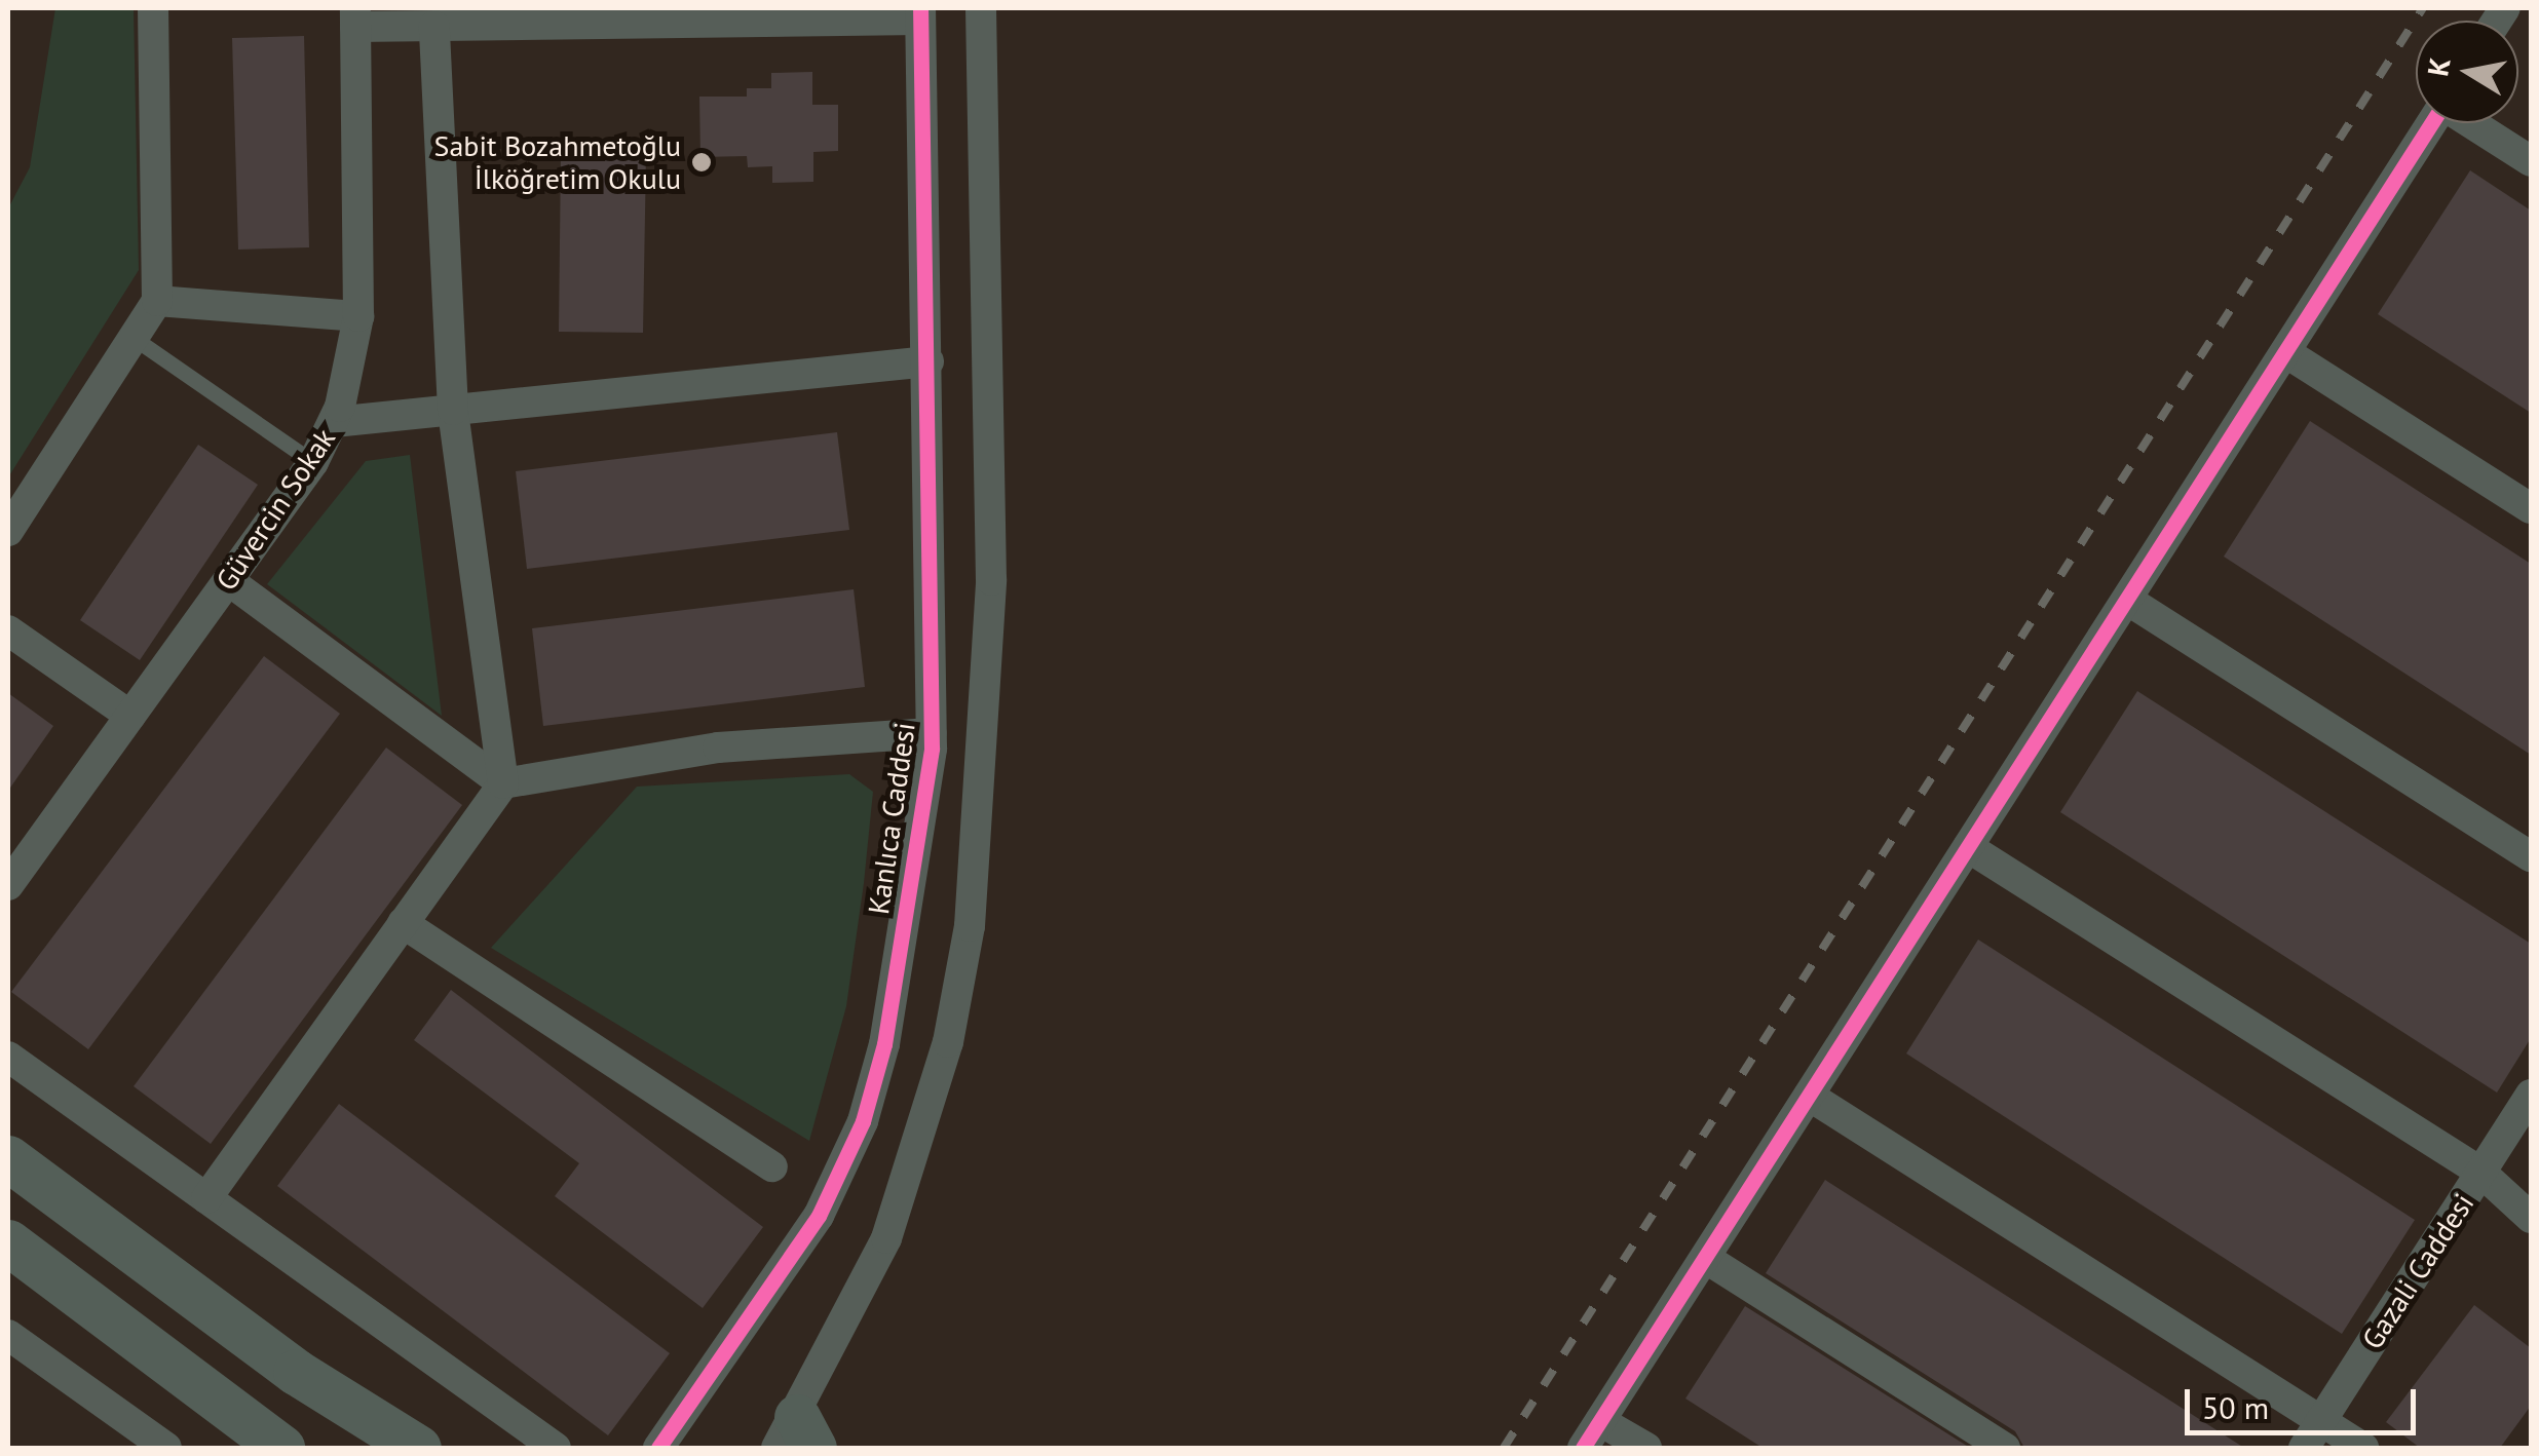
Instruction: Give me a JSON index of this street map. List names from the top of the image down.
{
  "streets": {
    "street": ["Güvercin Sokak", "Kanlıca Caddesi", "Gazali Caddesi"]
  },
  "places": ["Sabit Bozahmetoğlu İlköğretim Okulu"],
  "scale_bar": "50 m",
  "north": "left"
}
